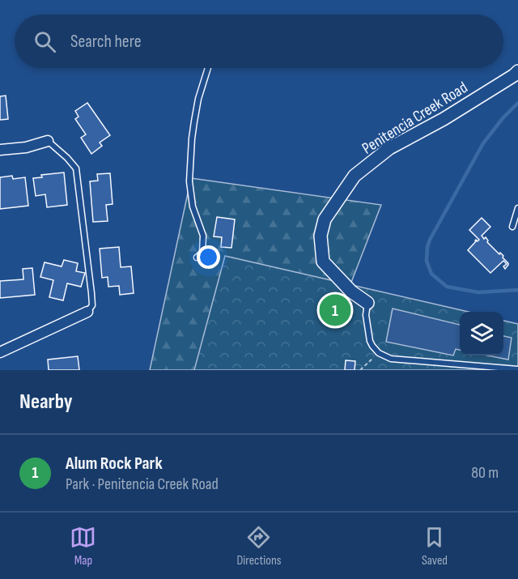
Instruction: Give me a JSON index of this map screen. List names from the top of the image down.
{
  "streets": {
    "street": ["Penitencia Creek Road"]
  },
  "page": {
    "search": "Search here",
    "pins": "1",
    "heading": "Nearby",
    "list": [
      {
        "mark": "1",
        "name": "Alum Rock Park",
        "note": "Park · Penitencia Creek Road",
        "value": "80 m"
      }
    ],
    "nav": ["Map", "Directions", "Saved"]
  }
}
